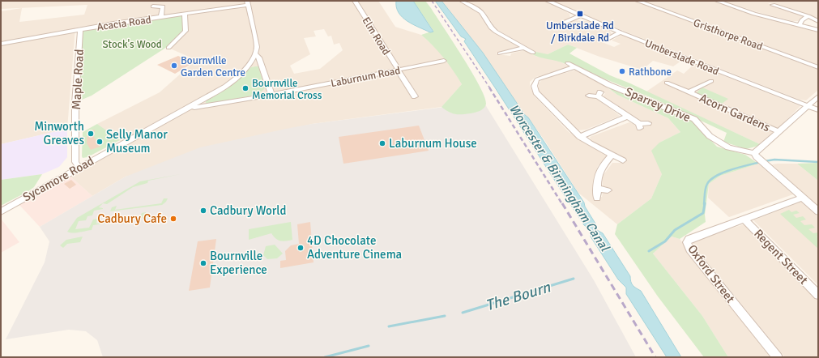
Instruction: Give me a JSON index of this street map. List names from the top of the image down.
{
  "streets": {
    "street": [
      "Acacia Road",
      "Gristhorpe Road",
      "Elm Road",
      "Umberslade Road",
      "Laburnum Road",
      "Maple Road",
      "Sparrey Drive",
      "Acorn Gardens",
      "Sycamore Road",
      "Regent Street",
      "Oxford Street"
    ]
  },
  "crossings": [
    ["Acacia Road", "Maple Road"],
    ["Elm Road", "Laburnum Road"],
    ["Laburnum Road", "Sycamore Road"],
    ["Maple Road", "Sycamore Road"],
    ["Regent Street", "Oxford Street"]
  ],
  "water": ["Worcester & Birmingham Canal", "The Bourn"],
  "parks": ["Stock's Wood"],
  "places": {
    "transit": ["Umberslade Rd / Birkdale Rd"],
    "other": [
      "Bournville Garden Centre",
      "Rathbone",
      "Bournville Memorial Cross",
      "Minworth Greaves",
      "Selly Manor Museum",
      "Laburnum House",
      "Cadbury World",
      "Cadbury Cafe",
      "4D Chocolate Adventure Cinema",
      "Bournville Experience"
    ]
  }
}
